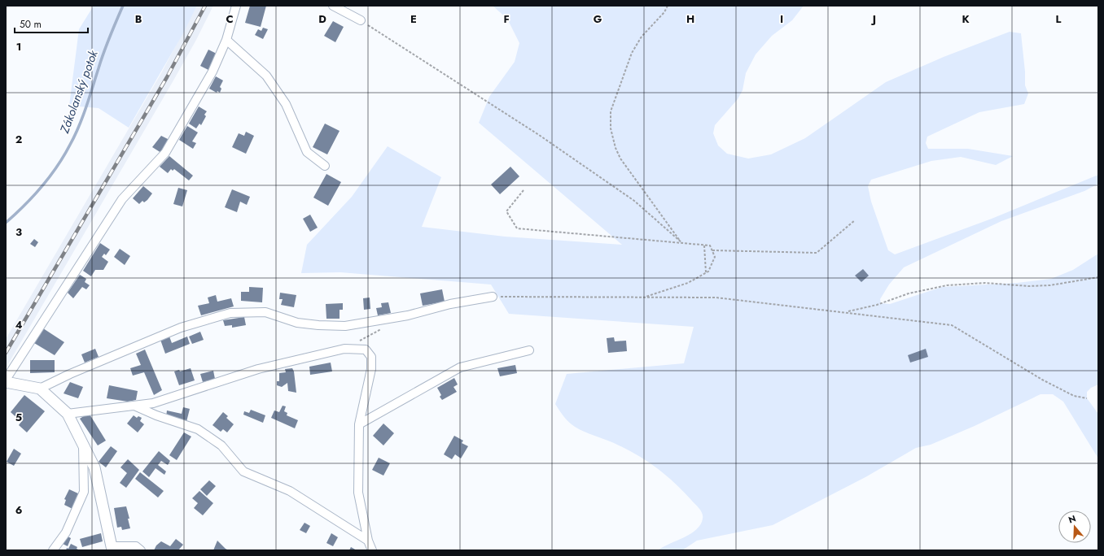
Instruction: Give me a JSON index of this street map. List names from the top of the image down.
{
  "water": ["Zákolanský potok"],
  "scale_bar": "50 m",
  "north": "top",
  "grid": {
    "columns": [
      "B",
      "C",
      "D",
      "E",
      "F",
      "G",
      "H",
      "I",
      "J",
      "K",
      "L"
    ],
    "rows": [
      "1",
      "2",
      "3",
      "4",
      "5",
      "6"
    ]
  }
}
